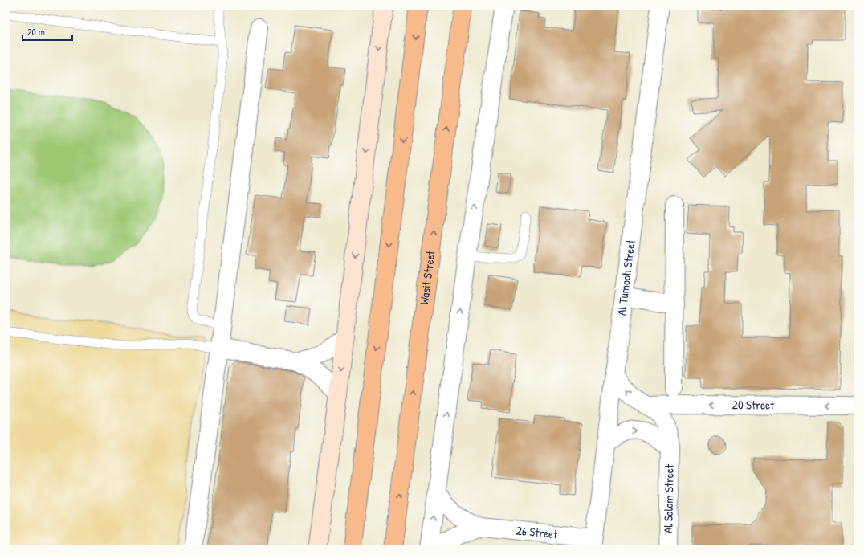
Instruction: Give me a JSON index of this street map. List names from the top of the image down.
{
  "streets": {
    "highway": ["Wasit Street"],
    "street": [
      "Al Tumooh Street",
      "20 Street",
      "Al Salam Street",
      "26 Street"
    ]
  },
  "crossings": [
    ["Al Tumooh Street", "Al Salam Street"],
    ["Al Tumooh Street", "26 Street"],
    ["20 Street", "Al Salam Street"]
  ],
  "one_way": ["20 Street"],
  "scale_bar": "20 m"
}
